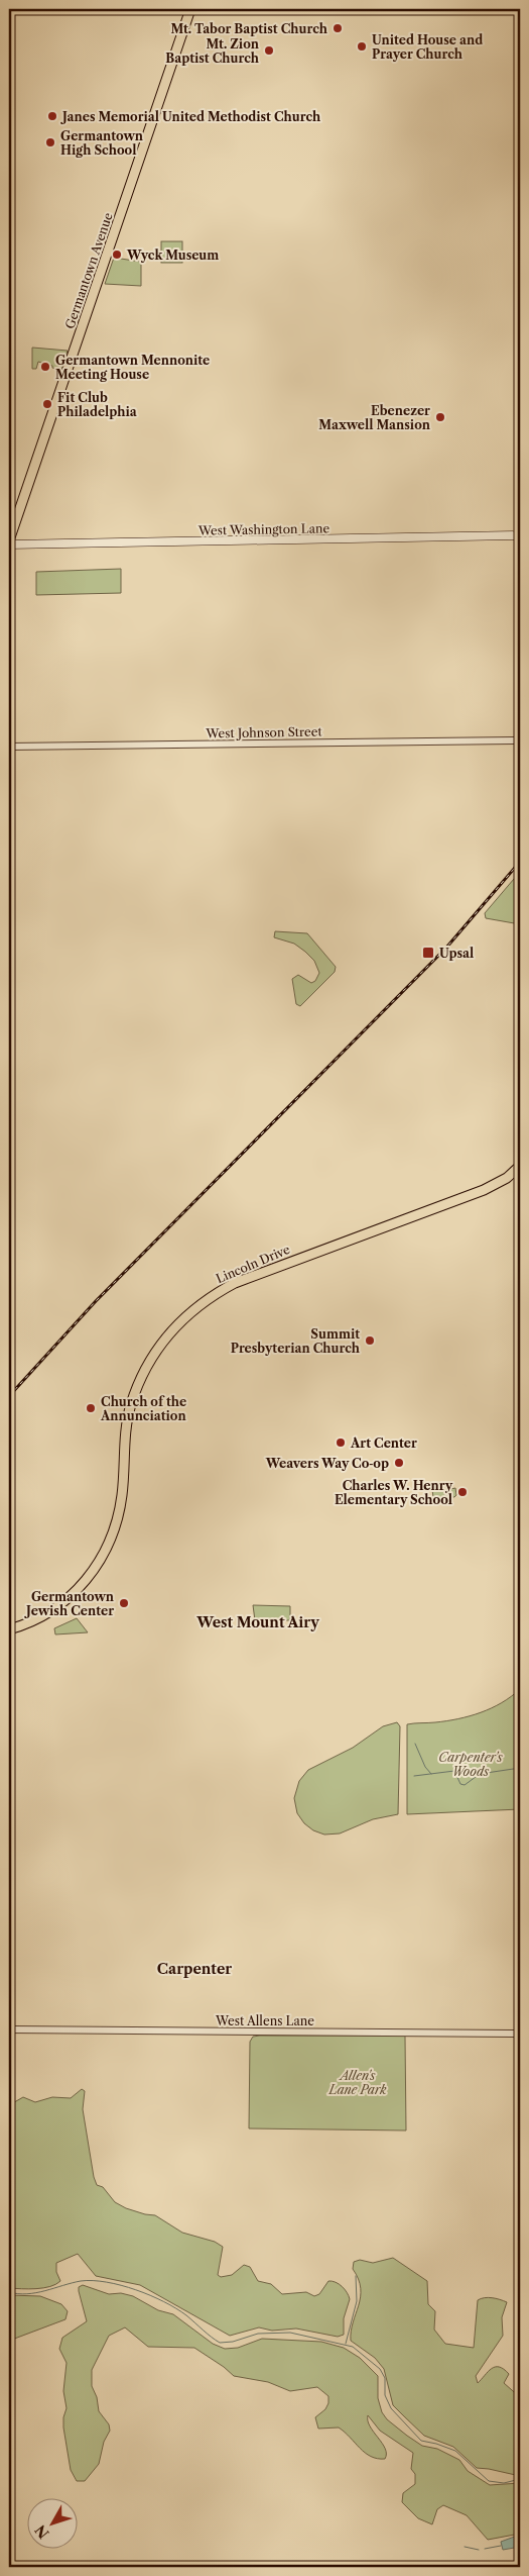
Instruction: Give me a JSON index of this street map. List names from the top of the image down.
{
  "streets": {
    "main road": ["Germantown Avenue", "West Washington Lane", "Lincoln Drive"],
    "street": ["West Johnson Street", "West Allens Lane"]
  },
  "districts": ["West Mount Airy", "Carpenter"],
  "parks": ["Carpenter's Woods", "Allen's Lane Park"],
  "places": {
    "other": [
      "Mt. Tabor Baptist Church",
      "United House and Prayer Church",
      "Mt. Zion Baptist Church",
      "Janes Memorial United Methodist Church",
      "Germantown High School",
      "Wyck Museum",
      "Germantown Mennonite Meeting House",
      "Fit Club Philadelphia",
      "Ebenezer Maxwell Mansion",
      "Summit Presbyterian Church",
      "Church of the Annunciation",
      "Art Center",
      "Weavers Way Co‑op",
      "Charles W. Henry Elementary School",
      "Germantown Jewish Center"
    ],
    "transit": ["Upsal"]
  },
  "north": "bottom left"
}
